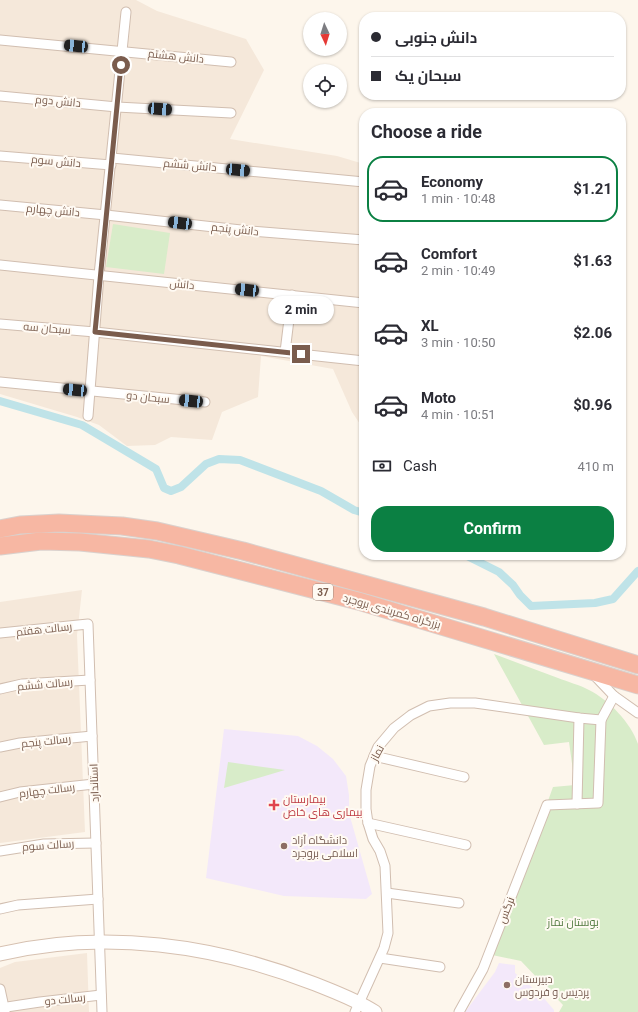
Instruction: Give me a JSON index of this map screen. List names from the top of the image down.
{
  "streets": {
    "highway": ["37", "بزرگراه کمربندی بروجرد"],
    "street": [
      "دانش هشتم",
      "دانش دوم",
      "دانش سوم",
      "دانش ششم",
      "دانش چهارم",
      "دانش پنجم",
      "دانش",
      "سبحان سه",
      "سبحان دو",
      "رسالت هفتم",
      "رسالت ششم",
      "رسالت پنجم",
      "نماز",
      "استاندارد",
      "رسالت چهارم",
      "رسالت سوم",
      "نرگس",
      "رسالت دو"
    ]
  },
  "crossings": [
    ["دانش سوم", "دانش ششم"],
    ["دانش چهارم", "دانش پنجم"],
    ["رسالت هفتم", "استاندارد"],
    ["رسالت ششم", "استاندارد"],
    ["رسالت پنجم", "استاندارد"],
    ["استاندارد", "رسالت چهارم"],
    ["استاندارد", "رسالت سوم"],
    ["استاندارد", "رسالت دو"]
  ],
  "parks": ["بوستان نماز"],
  "places": {
    "health": ["بیمارستان بیماری های خاص"],
    "other": ["دانشگاه آزاد اسلامی بروجرد", "دبیرستان پردیس و فردوس"]
  },
  "north": "bottom",
  "page": {
    "banner": ["دانش جنوبی", "سبحان یک"],
    "heading": "Choose a ride",
    "list": [
      {
        "name": "Economy",
        "note": "1 min · 10:48",
        "value": "$1.21"
      },
      {
        "name": "Comfort",
        "note": "2 min · 10:49",
        "value": "$1.63"
      },
      {
        "name": "XL",
        "note": "3 min · 10:50",
        "value": "$2.06"
      },
      {
        "name": "Moto",
        "note": "4 min · 10:51",
        "value": "$0.96"
      }
    ],
    "bubble": "2 min",
    "pay": ["Cash", "410 m"],
    "buttons": "Confirm"
  }
}
